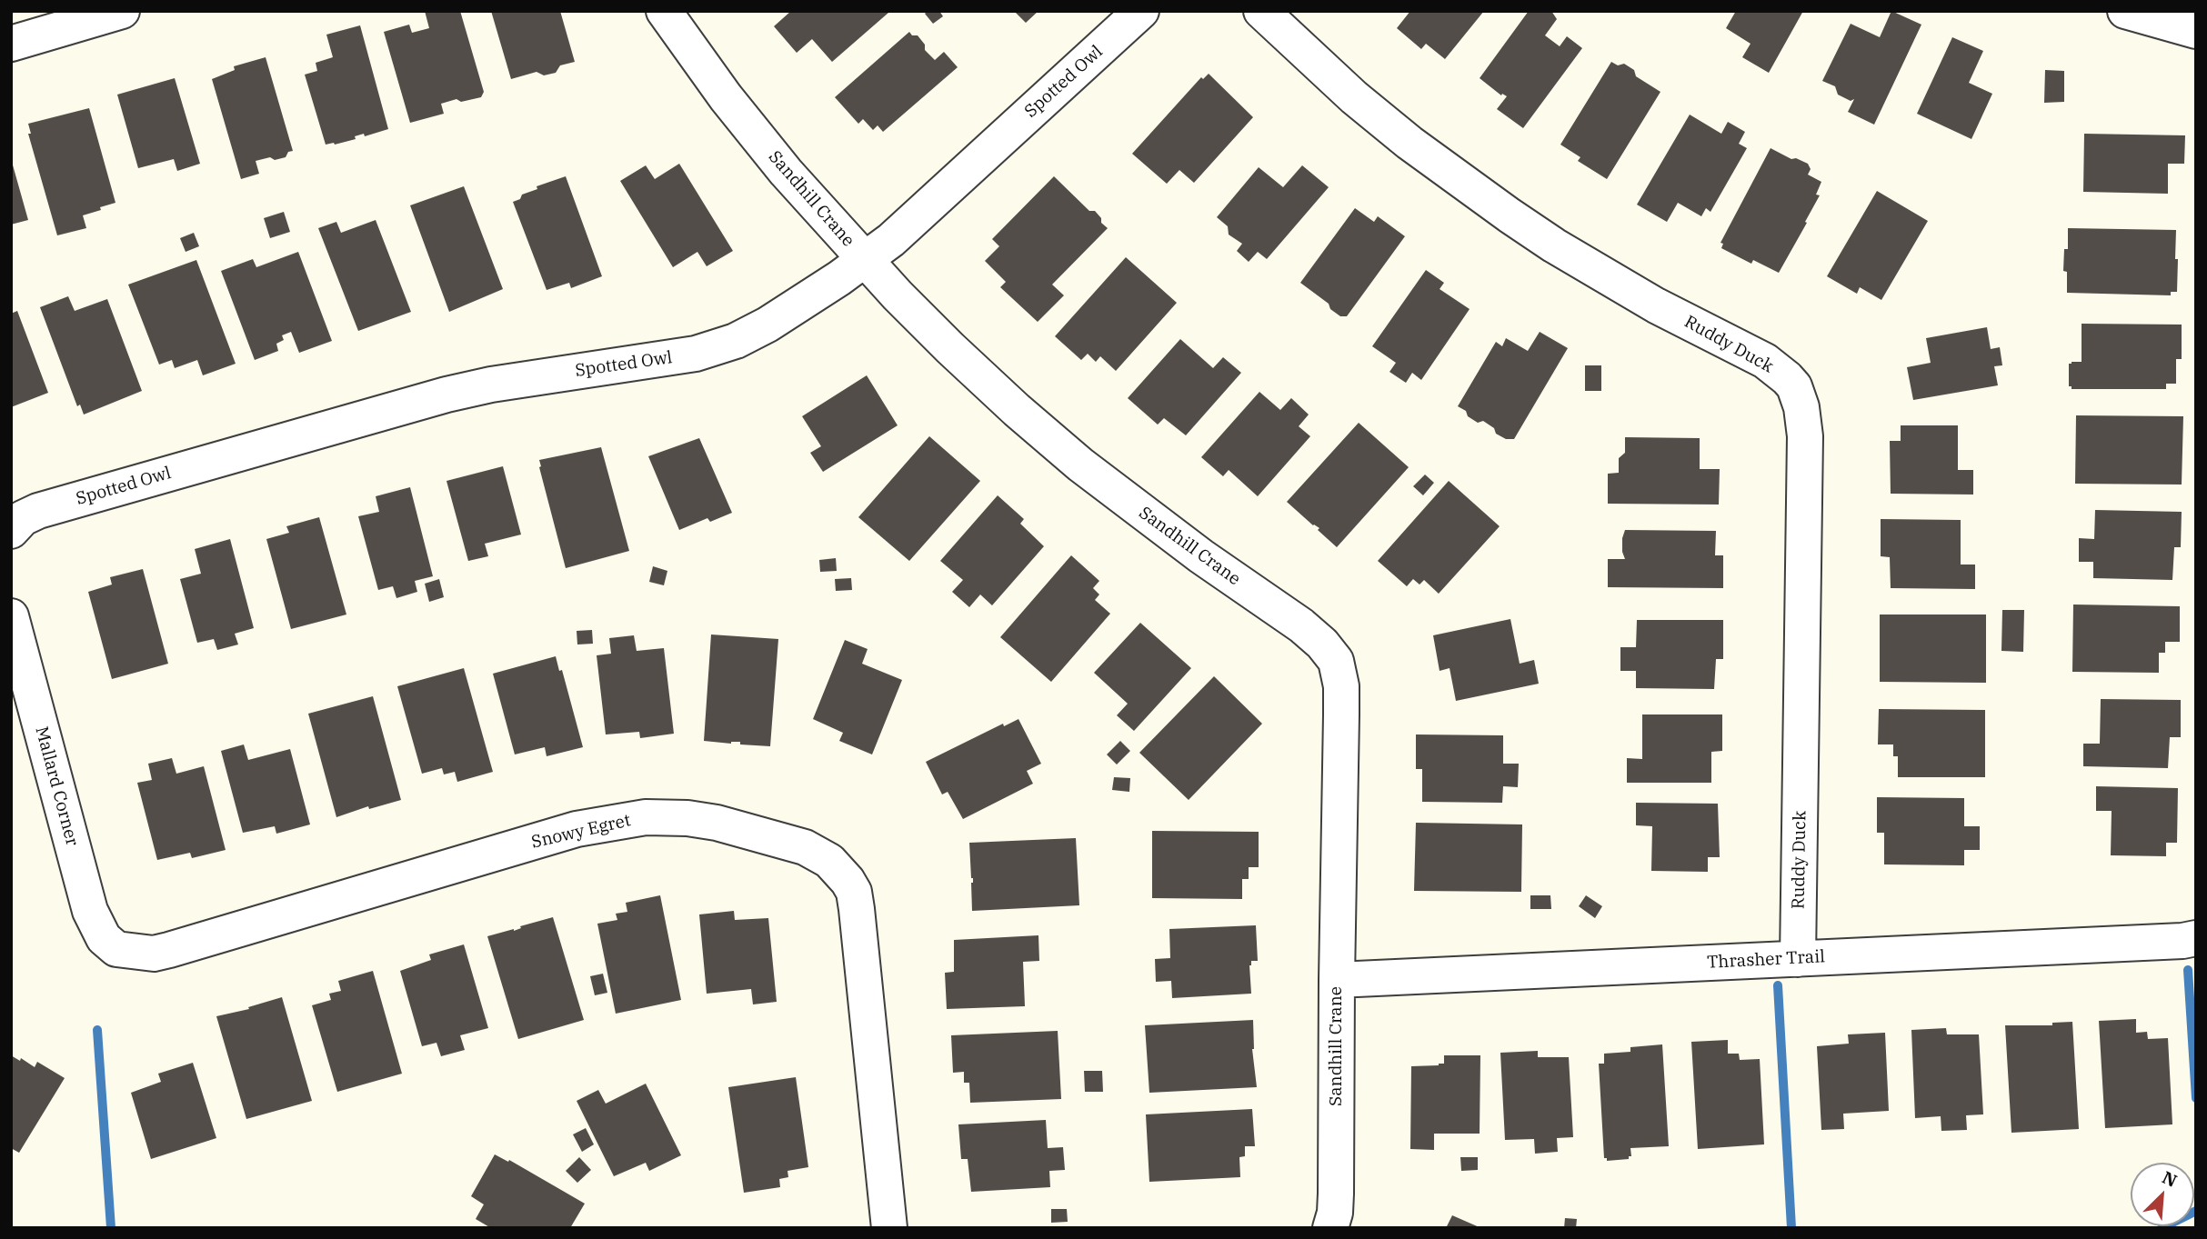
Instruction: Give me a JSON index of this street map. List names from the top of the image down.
{
  "streets": {
    "street": [
      "Spotted Owl",
      "Sandhill Crane",
      "Ruddy Duck",
      "Mallard Corner",
      "Snowy Egret",
      "Thrasher Trail"
    ]
  },
  "crossings": [
    ["Spotted Owl", "Sandhill Crane"],
    ["Sandhill Crane", "Thrasher Trail"],
    ["Ruddy Duck", "Thrasher Trail"],
    ["Mallard Corner", "Snowy Egret"]
  ],
  "north": "top right"
}
